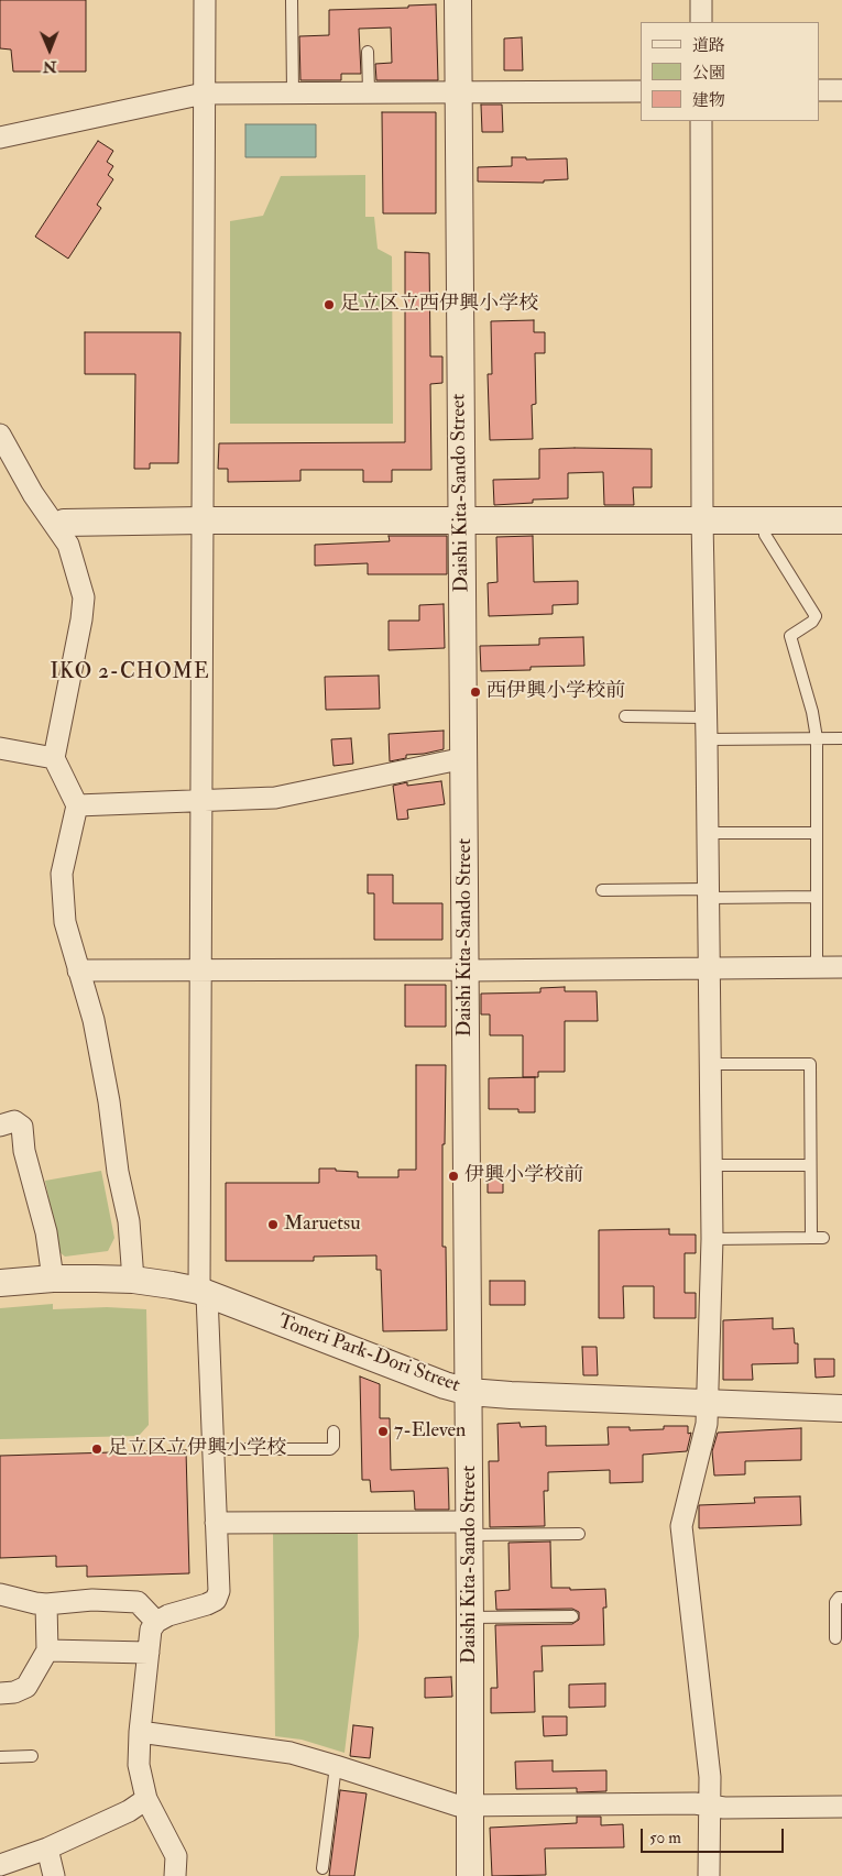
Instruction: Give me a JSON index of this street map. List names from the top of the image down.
{
  "streets": {
    "street": ["Daishi Kita-Sando Street", "Toneri Park-Dori Street"]
  },
  "crossings": [
    ["Daishi Kita-Sando Street", "Toneri Park-Dori Street"]
  ],
  "districts": ["IKO 2-CHOME"],
  "places": [
    "足立区立西伊興小学校",
    "西伊興小学校前",
    "伊興小学校前",
    "Maruetsu",
    "7-Eleven",
    "足立区立伊興小学校"
  ],
  "legend": ["道路", "公園", "建物"],
  "scale_bar": "50 m",
  "north": "bottom"
}
